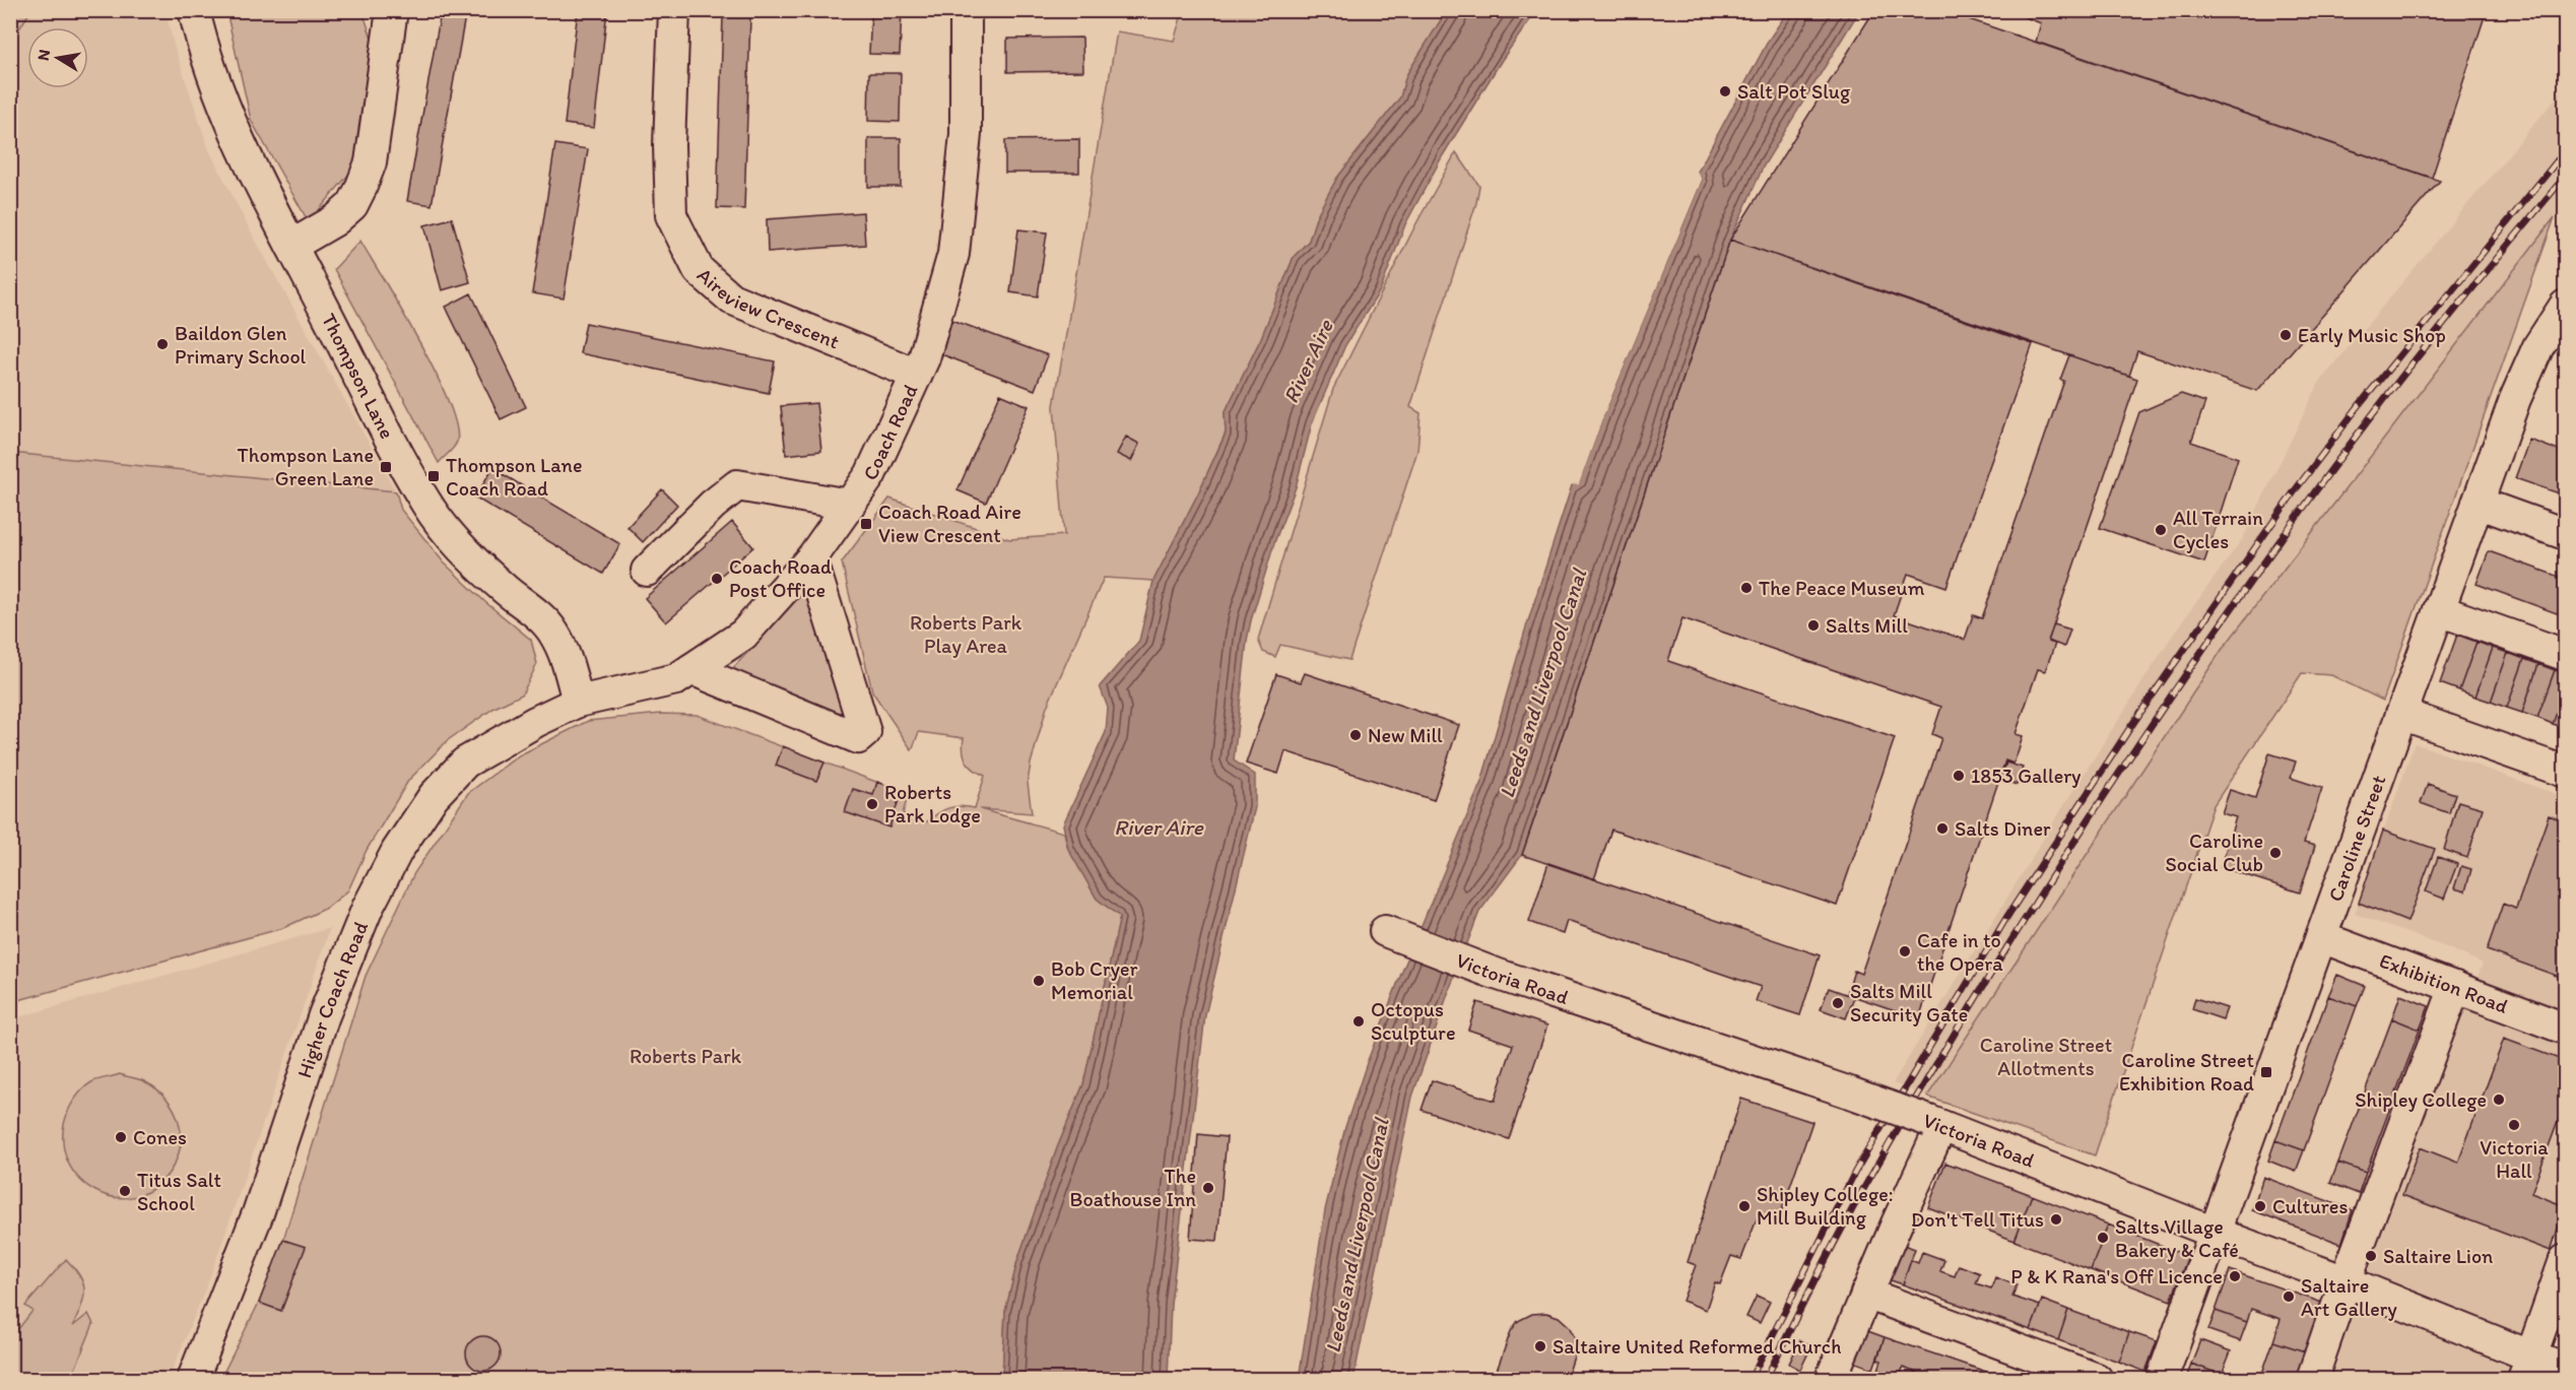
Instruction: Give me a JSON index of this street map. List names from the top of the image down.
{
  "streets": {
    "street": [
      "Aireview Crescent",
      "Thompson Lane",
      "Coach Road",
      "Caroline Street",
      "Victoria Road",
      "Exhibition Road",
      "Higher Coach Road"
    ]
  },
  "crossings": [
    ["Aireview Crescent", "Coach Road"],
    ["Thompson Lane", "Coach Road"],
    ["Thompson Lane", "Higher Coach Road"],
    ["Coach Road", "Higher Coach Road"],
    ["Caroline Street", "Victoria Road"],
    ["Caroline Street", "Exhibition Road"]
  ],
  "water": ["River Aire", "Leeds and Liverpool Canal"],
  "parks": ["Roberts Park Play Area", "Caroline Street Allotments", "Roberts Park"],
  "places": {
    "other": [
      "Salt Pot Slug",
      "Early Music Shop",
      "Baildon Glen Primary School",
      "All Terrain Cycles",
      "Coach Road Post Office",
      "The Peace Museum",
      "Salts Mill",
      "New Mill",
      "1853 Gallery",
      "Roberts Park Lodge",
      "Salts Diner",
      "Caroline Social Club",
      "Cafe in to the Opera",
      "Bob Cryer Memorial",
      "Salts Mill Security Gate",
      "Octopus Sculpture",
      "Shipley College",
      "Victoria Hall",
      "Cones",
      "The Boathouse Inn",
      "Titus Salt School",
      "Shipley College: Mill Building",
      "Cultures",
      "Don't Tell Titus",
      "Salts Village Bakery & Café",
      "Saltaire Lion",
      "P & K Rana's Off Licence",
      "Saltaire Art Gallery",
      "Saltaire United Reformed Church"
    ],
    "transit": [
      "Thompson Lane Green Lane",
      "Thompson Lane Coach Road",
      "Coach Road Aire View Crescent",
      "Caroline Street Exhibition Road"
    ]
  },
  "north": "left"
}
